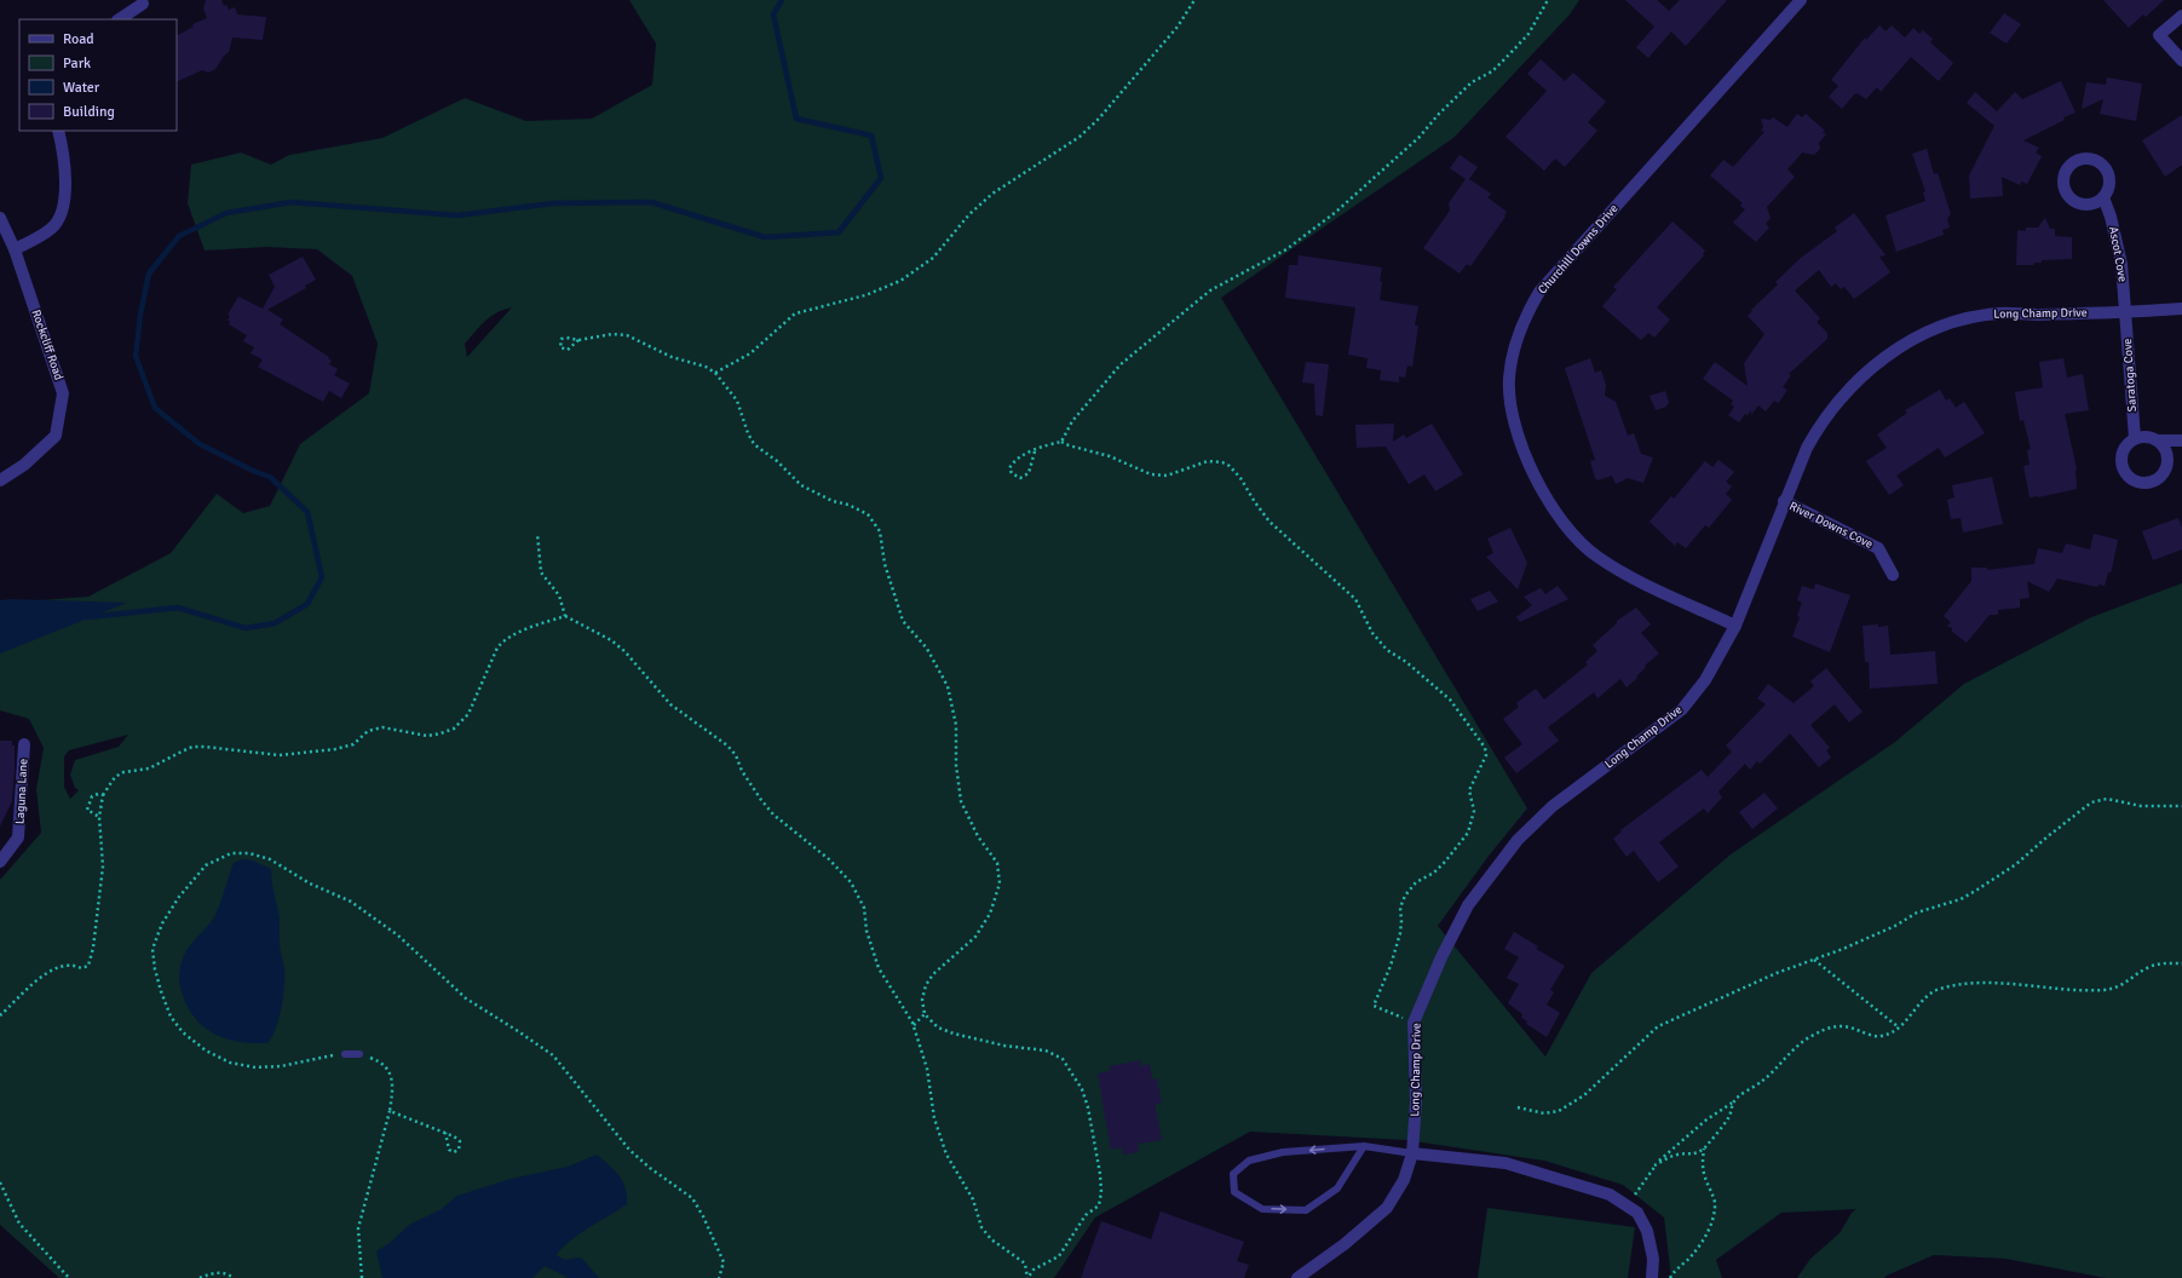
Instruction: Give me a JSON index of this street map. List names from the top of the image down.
{
  "streets": {
    "street": [
      "Churchill Downs Drive",
      "Ascot Cove",
      "Long Champ Drive",
      "Rockcliff Road",
      "Saratoga Cove",
      "River Downs Cove",
      "Laguna Lane"
    ]
  },
  "crossings": [
    ["Churchill Downs Drive", "Long Champ Drive"],
    ["Ascot Cove", "Long Champ Drive"],
    ["Ascot Cove", "Saratoga Cove"],
    ["Long Champ Drive", "Saratoga Cove"],
    ["Long Champ Drive", "River Downs Cove"]
  ],
  "legend": [
    "Road",
    "Park",
    "Water",
    "Building"
  ]
}
